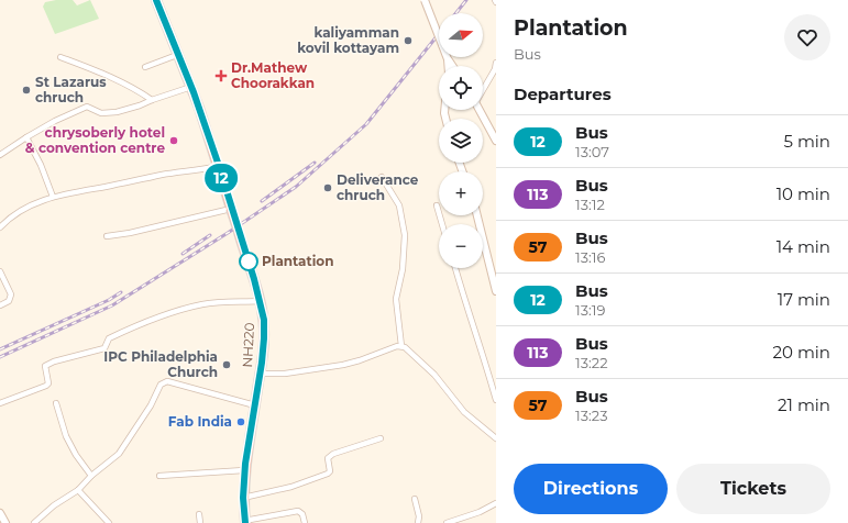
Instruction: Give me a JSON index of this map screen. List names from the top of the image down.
{
  "streets": {
    "highway": ["NH220"]
  },
  "places": {
    "other": [
      "kaliyamman kovil kottayam",
      "St Lazarus chruch",
      "chrysoberly hotel & convention centre",
      "Deliverance chruch",
      "Plantation",
      "IPC Philadelphia Church",
      "Fab India"
    ],
    "health": ["Dr.Mathew Choorakkan"]
  },
  "lines": ["bus line 12"],
  "north": "right",
  "page": {
    "on_map": "12",
    "heading": [
      ["Plantation", "Bus"],
      "Departures"
    ],
    "map_buttons": ["+", "−"],
    "list": [
      {
        "mark": "12",
        "name": "Bus",
        "note": "13:07",
        "value": "5 min"
      },
      {
        "mark": "113",
        "name": "Bus",
        "note": "13:12",
        "value": "10 min"
      },
      {
        "mark": "57",
        "name": "Bus",
        "note": "13:16",
        "value": "14 min"
      },
      {
        "mark": "12",
        "name": "Bus",
        "note": "13:19",
        "value": "17 min"
      },
      {
        "mark": "113",
        "name": "Bus",
        "note": "13:22",
        "value": "20 min"
      },
      {
        "mark": "57",
        "name": "Bus",
        "note": "13:23",
        "value": "21 min"
      }
    ],
    "buttons": ["Directions", "Tickets"]
  }
}
